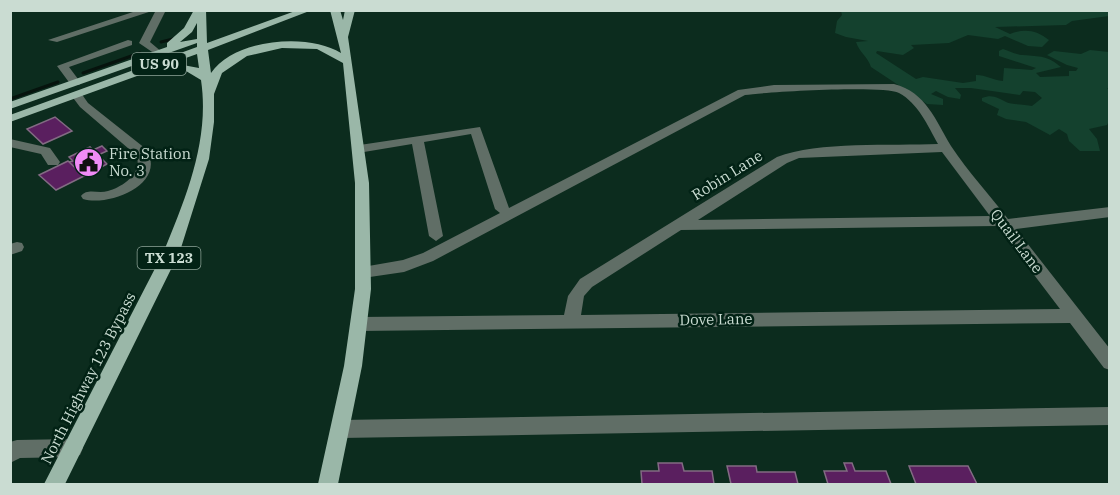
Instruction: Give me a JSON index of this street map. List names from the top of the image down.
{
  "streets": {
    "main road": ["US 90", "TX 123", "North Highway 123 Bypass"],
    "street": ["Robin Lane", "Quail Lane", "Dove Lane"]
  },
  "crossings": [
    ["US 90", "North Highway 123 Bypass"],
    ["Robin Lane", "Quail Lane"],
    ["Robin Lane", "Dove Lane"],
    ["Quail Lane", "Dove Lane"]
  ],
  "places": {
    "public building": ["Fire Station No. 3"]
  }
}
